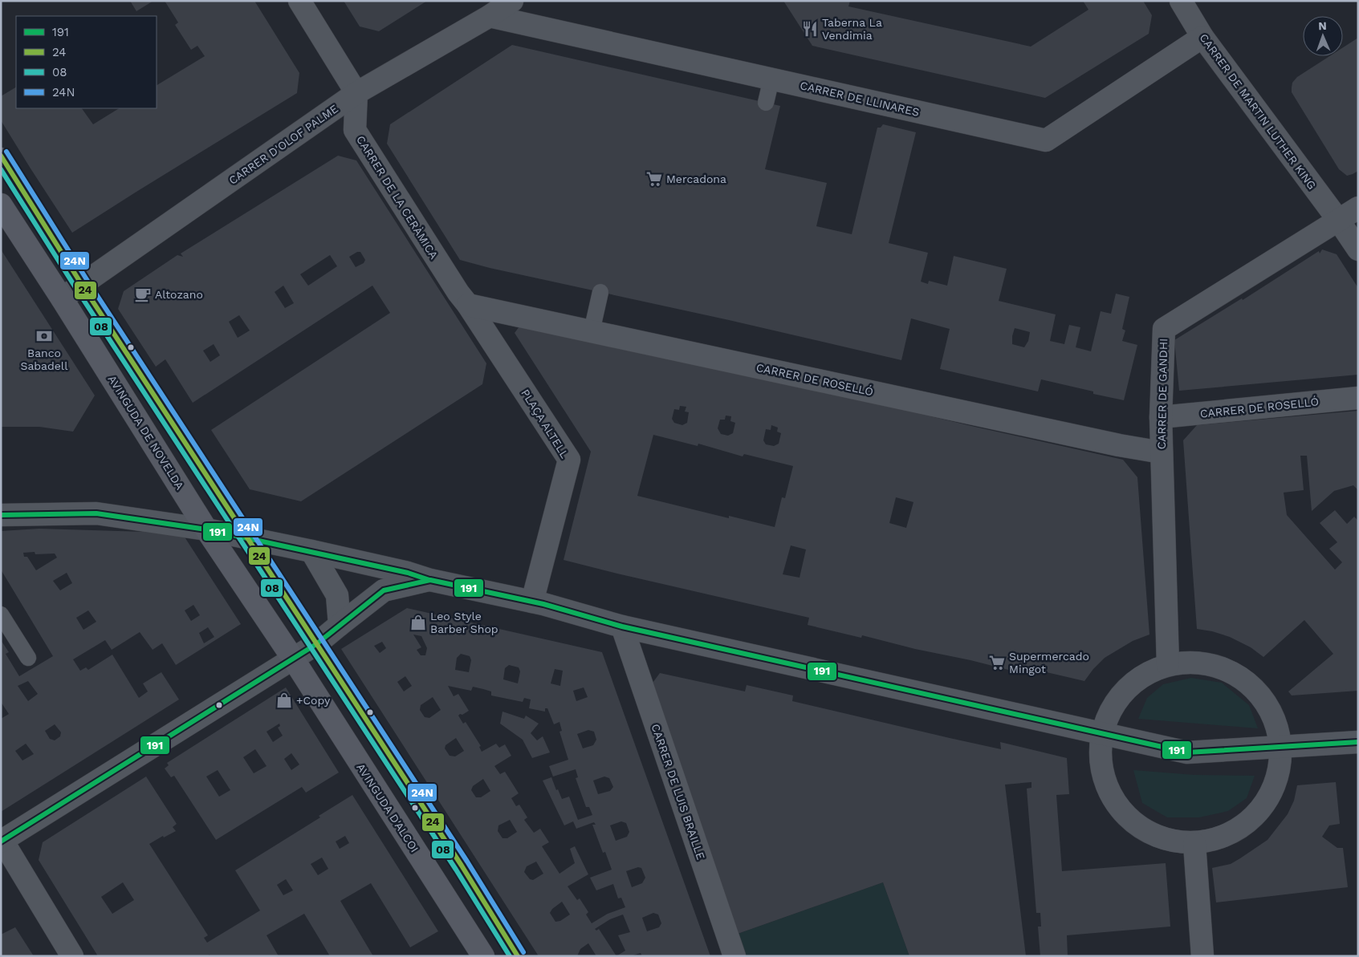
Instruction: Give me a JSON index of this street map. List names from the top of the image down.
{
  "streets": {
    "main road": ["AVINGUDA DE NOVELDA", "AVINGUDA D'ALCOI"],
    "street": [
      "CARRER DE LLINARES",
      "CARRER DE MARTIN LUTHER KING",
      "CARRER D'OLOF PALME",
      "CARRER DE LA CERÀMICA",
      "CARRER DE ROSELLÓ",
      "CARRER DE GANDHI",
      "PLAÇA ALTELL",
      "CARRER DE LUIS BRAILLE"
    ]
  },
  "crossings": [
    ["CARRER DE LLINARES", "CARRER DE MARTIN LUTHER KING"],
    ["CARRER DE LLINARES", "CARRER D'OLOF PALME"],
    ["CARRER DE MARTIN LUTHER KING", "CARRER DE GANDHI"],
    ["CARRER D'OLOF PALME", "CARRER DE LA CERÀMICA"],
    ["CARRER D'OLOF PALME", "AVINGUDA DE NOVELDA"],
    ["CARRER DE LA CERÀMICA", "CARRER DE ROSELLÓ"],
    ["CARRER DE LA CERÀMICA", "PLAÇA ALTELL"],
    ["CARRER DE ROSELLÓ", "CARRER DE GANDHI"],
    ["CARRER DE ROSELLÓ", "PLAÇA ALTELL"],
    ["AVINGUDA DE NOVELDA", "AVINGUDA D'ALCOI"]
  ],
  "places": {
    "restaurant": ["Taberna La Vendimia"],
    "supermarket": ["Mercadona", "Supermercado Mingot"],
    "cafe": ["Altozano"],
    "bank": ["Banco Sabadell"],
    "shop": ["Leo Style Barber Shop", "+Copy"]
  },
  "lines": [
    "transit line 24N",
    "transit line 24",
    "transit line 08",
    "transit line 191"
  ],
  "legend": [
    "191",
    "24",
    "08",
    "24N"
  ],
  "north": "top"
}
